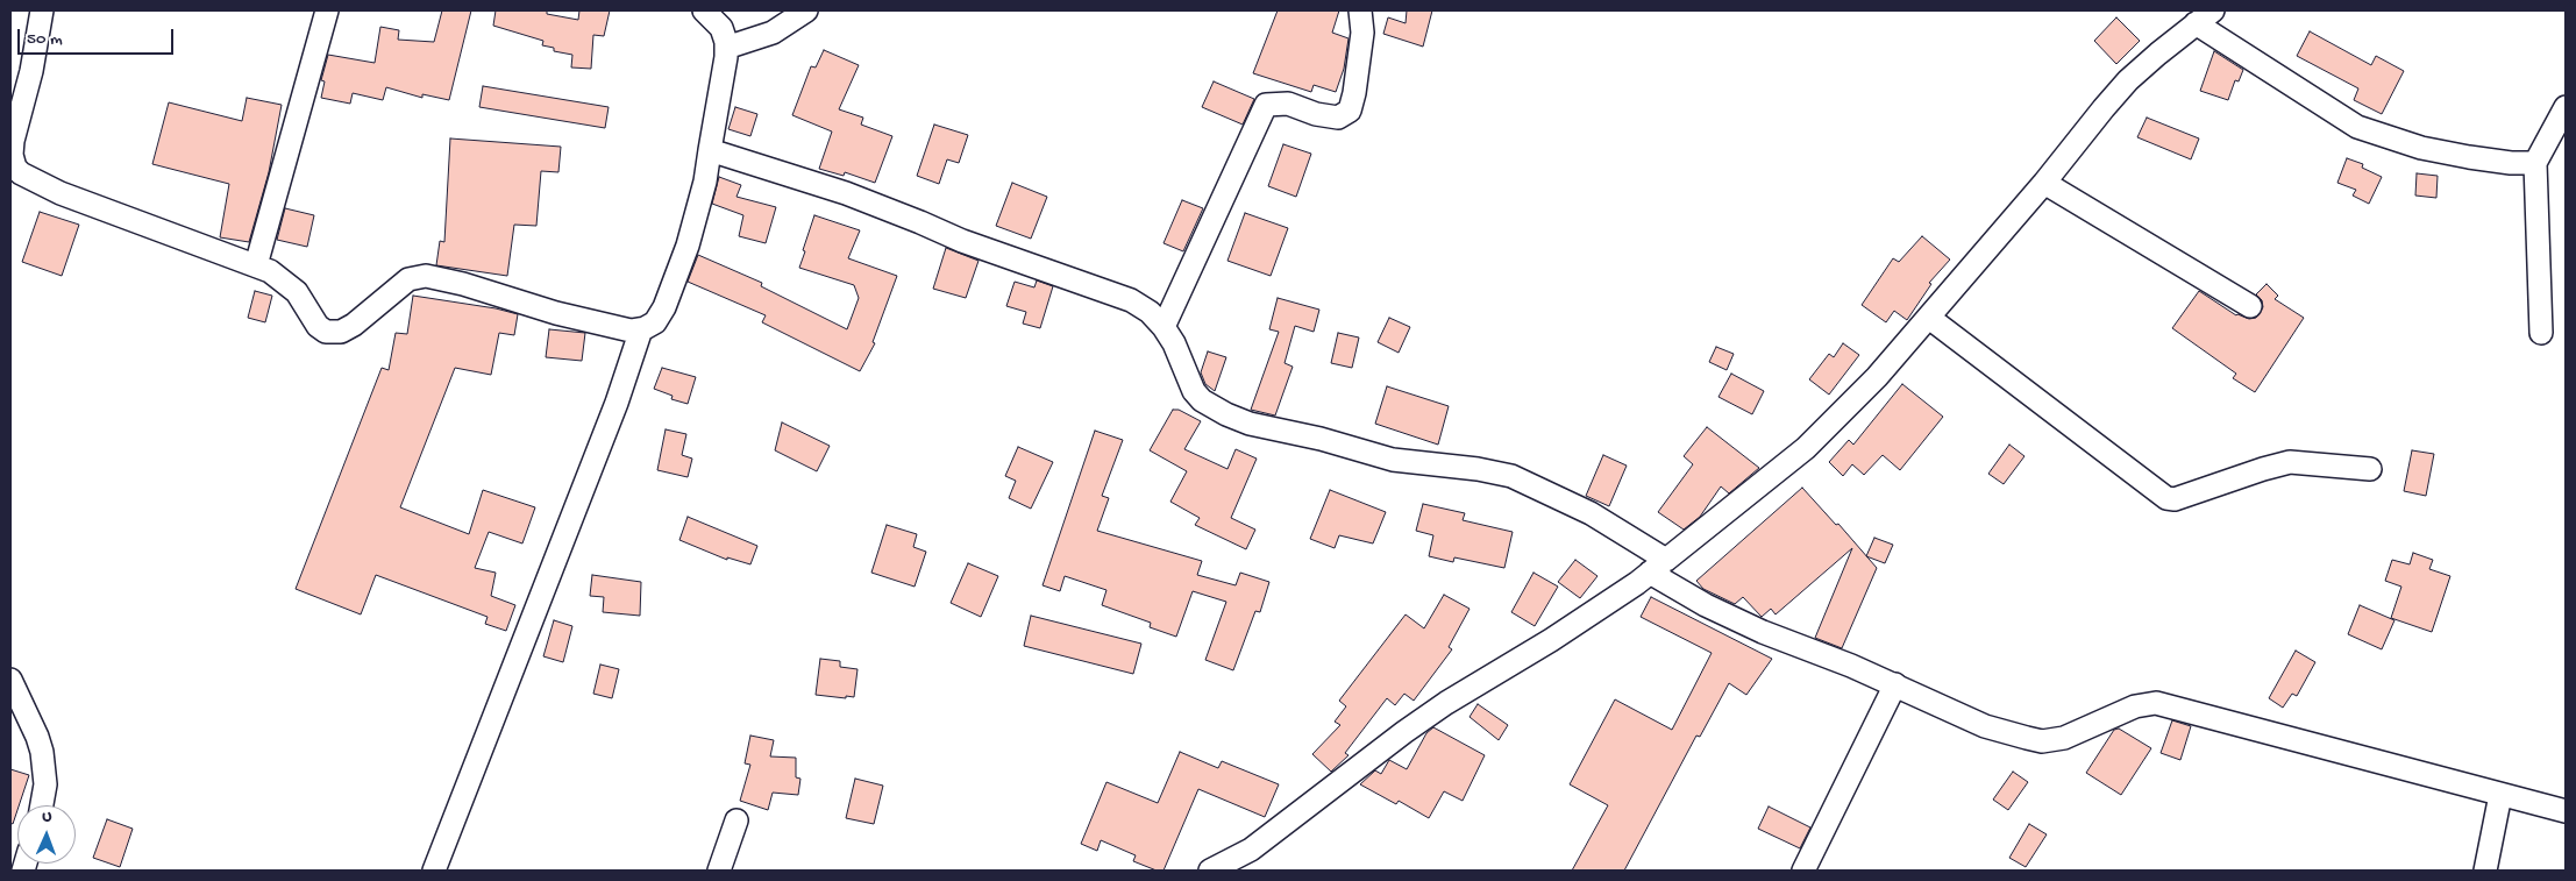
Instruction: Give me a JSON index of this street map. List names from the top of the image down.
{
  "scale_bar": "50 m",
  "north": "top"
}
